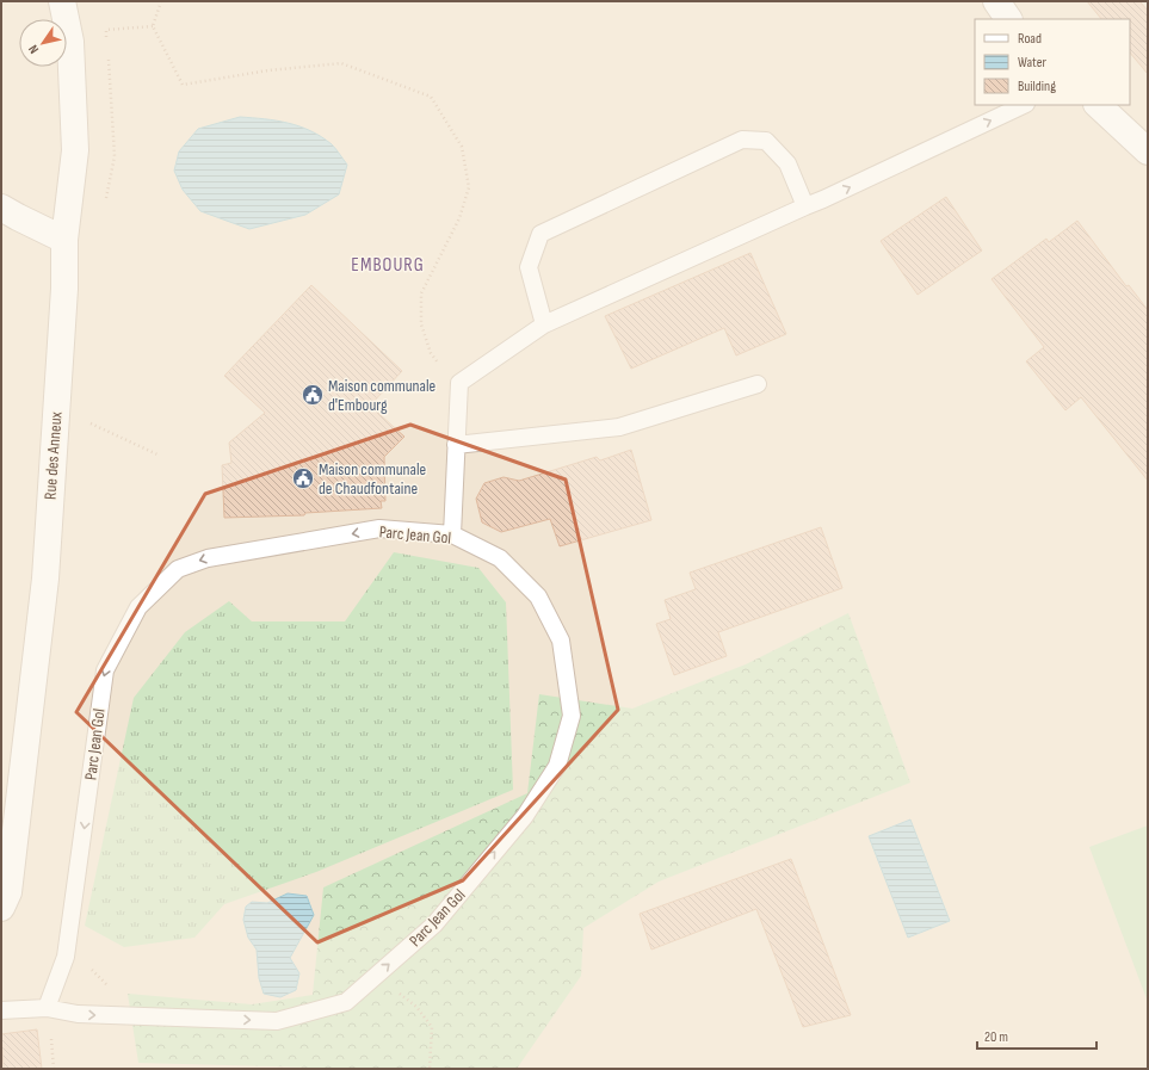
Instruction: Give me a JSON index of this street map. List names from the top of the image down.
{
  "streets": {
    "street": ["Rue des Anneux"],
    "lane": ["Parc Jean Gol"]
  },
  "districts": ["EMBOURG"],
  "places": {
    "public building": ["Maison communale d'Embourg", "Maison communale de Chaudfontaine"]
  },
  "legend": ["Road", "Water", "Building"],
  "scale_bar": "20 m",
  "north": "bottom left"
}
